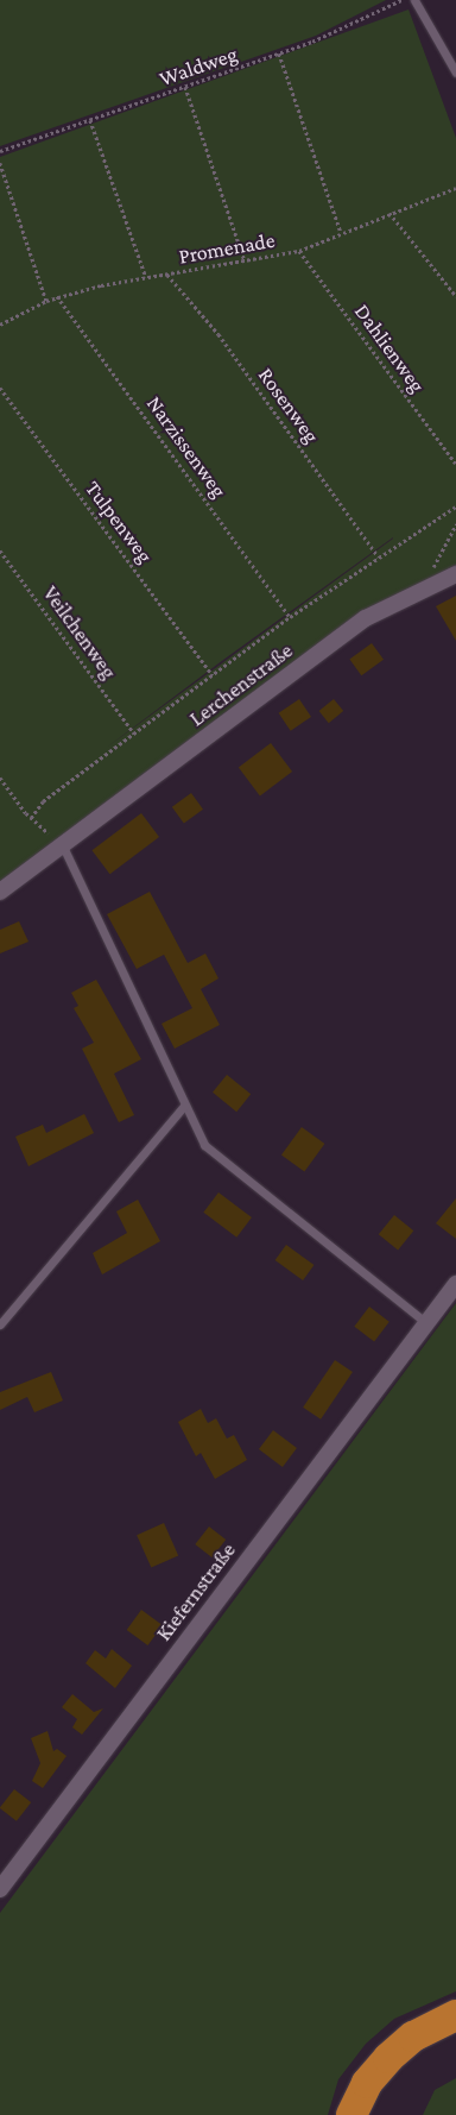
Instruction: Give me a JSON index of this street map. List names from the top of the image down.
{
  "streets": {
    "street": ["Lerchenstraße", "Kiefernstraße"],
    "path": [
      "Waldweg",
      "Promenade",
      "Dahlienweg",
      "Rosenweg",
      "Narzissenweg",
      "Tulpenweg",
      "Veilchenweg"
    ]
  },
  "crossings": [
    ["Promenade", "Dahlienweg"],
    ["Promenade", "Rosenweg"],
    ["Promenade", "Narzissenweg"]
  ]
}
